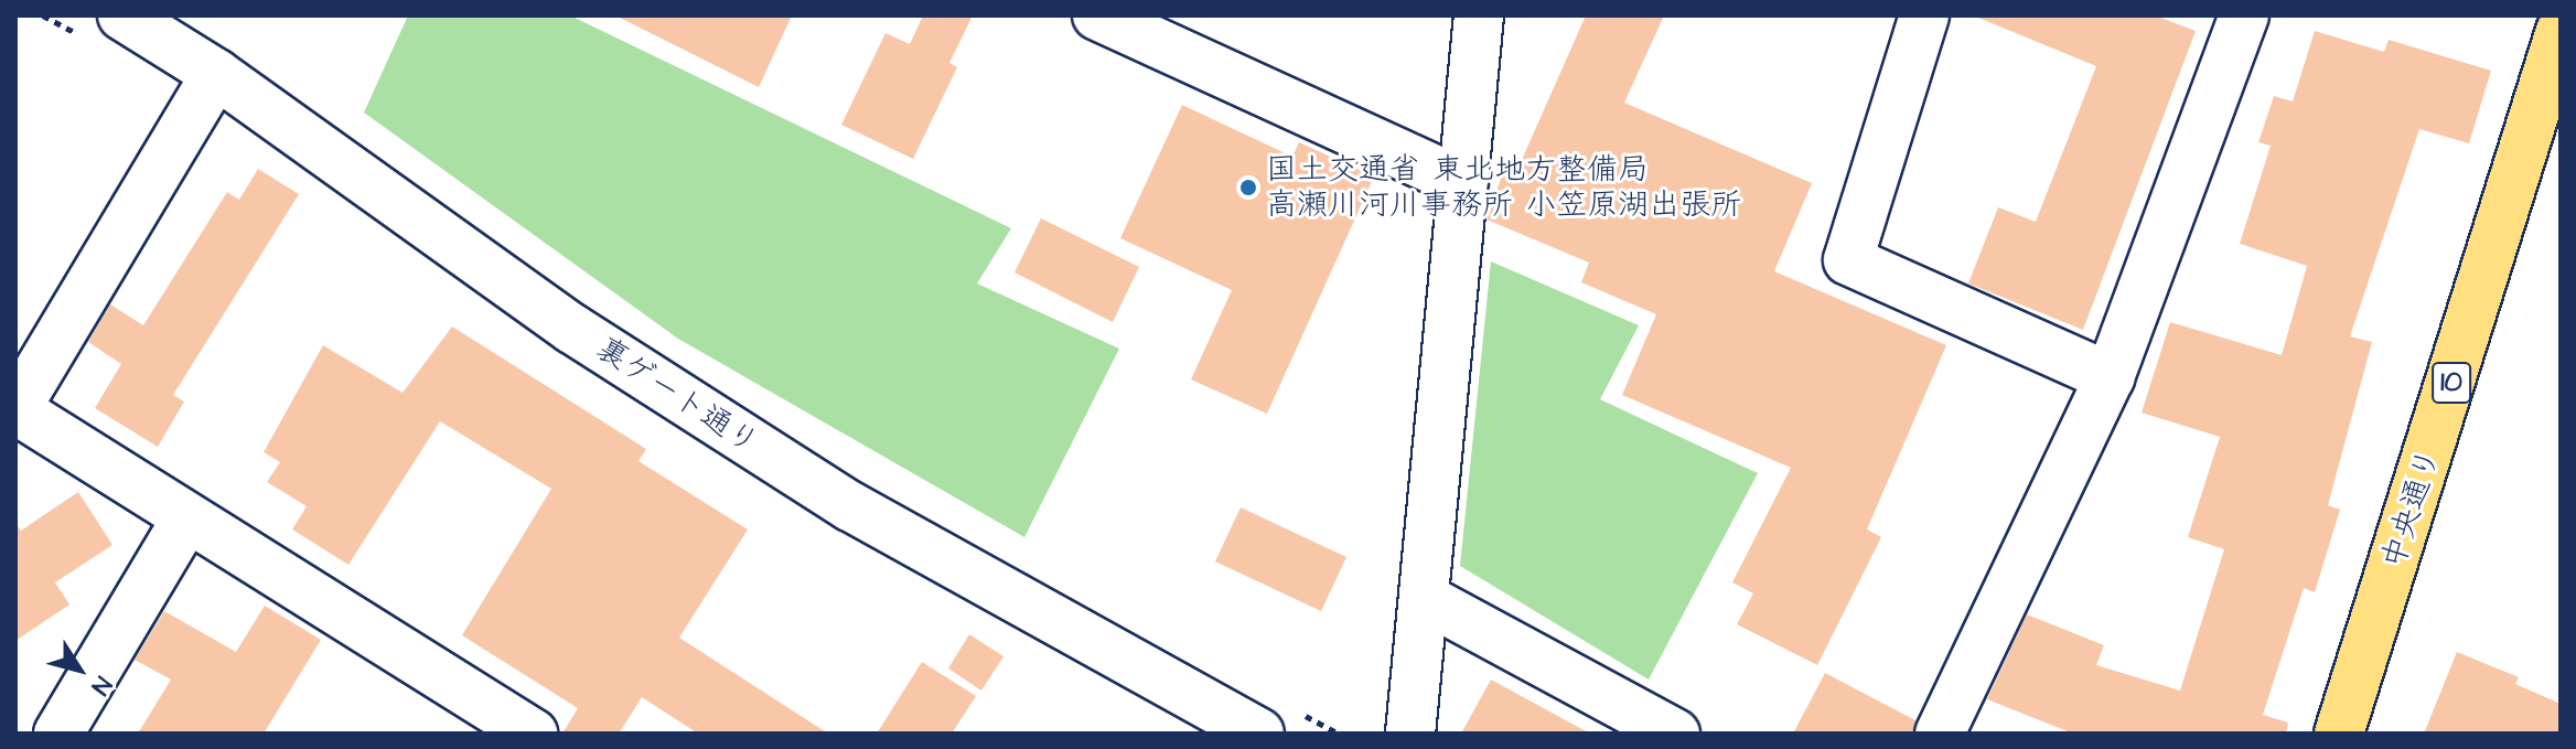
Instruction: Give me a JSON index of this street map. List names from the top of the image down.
{
  "streets": {
    "main road": ["10", "中央通り"],
    "street": ["裏ゲート通り"]
  },
  "places": ["国土交通省 東北地方整備局 高瀬川河川事務所 小笠原湖出張所"],
  "north": "bottom right"
}
